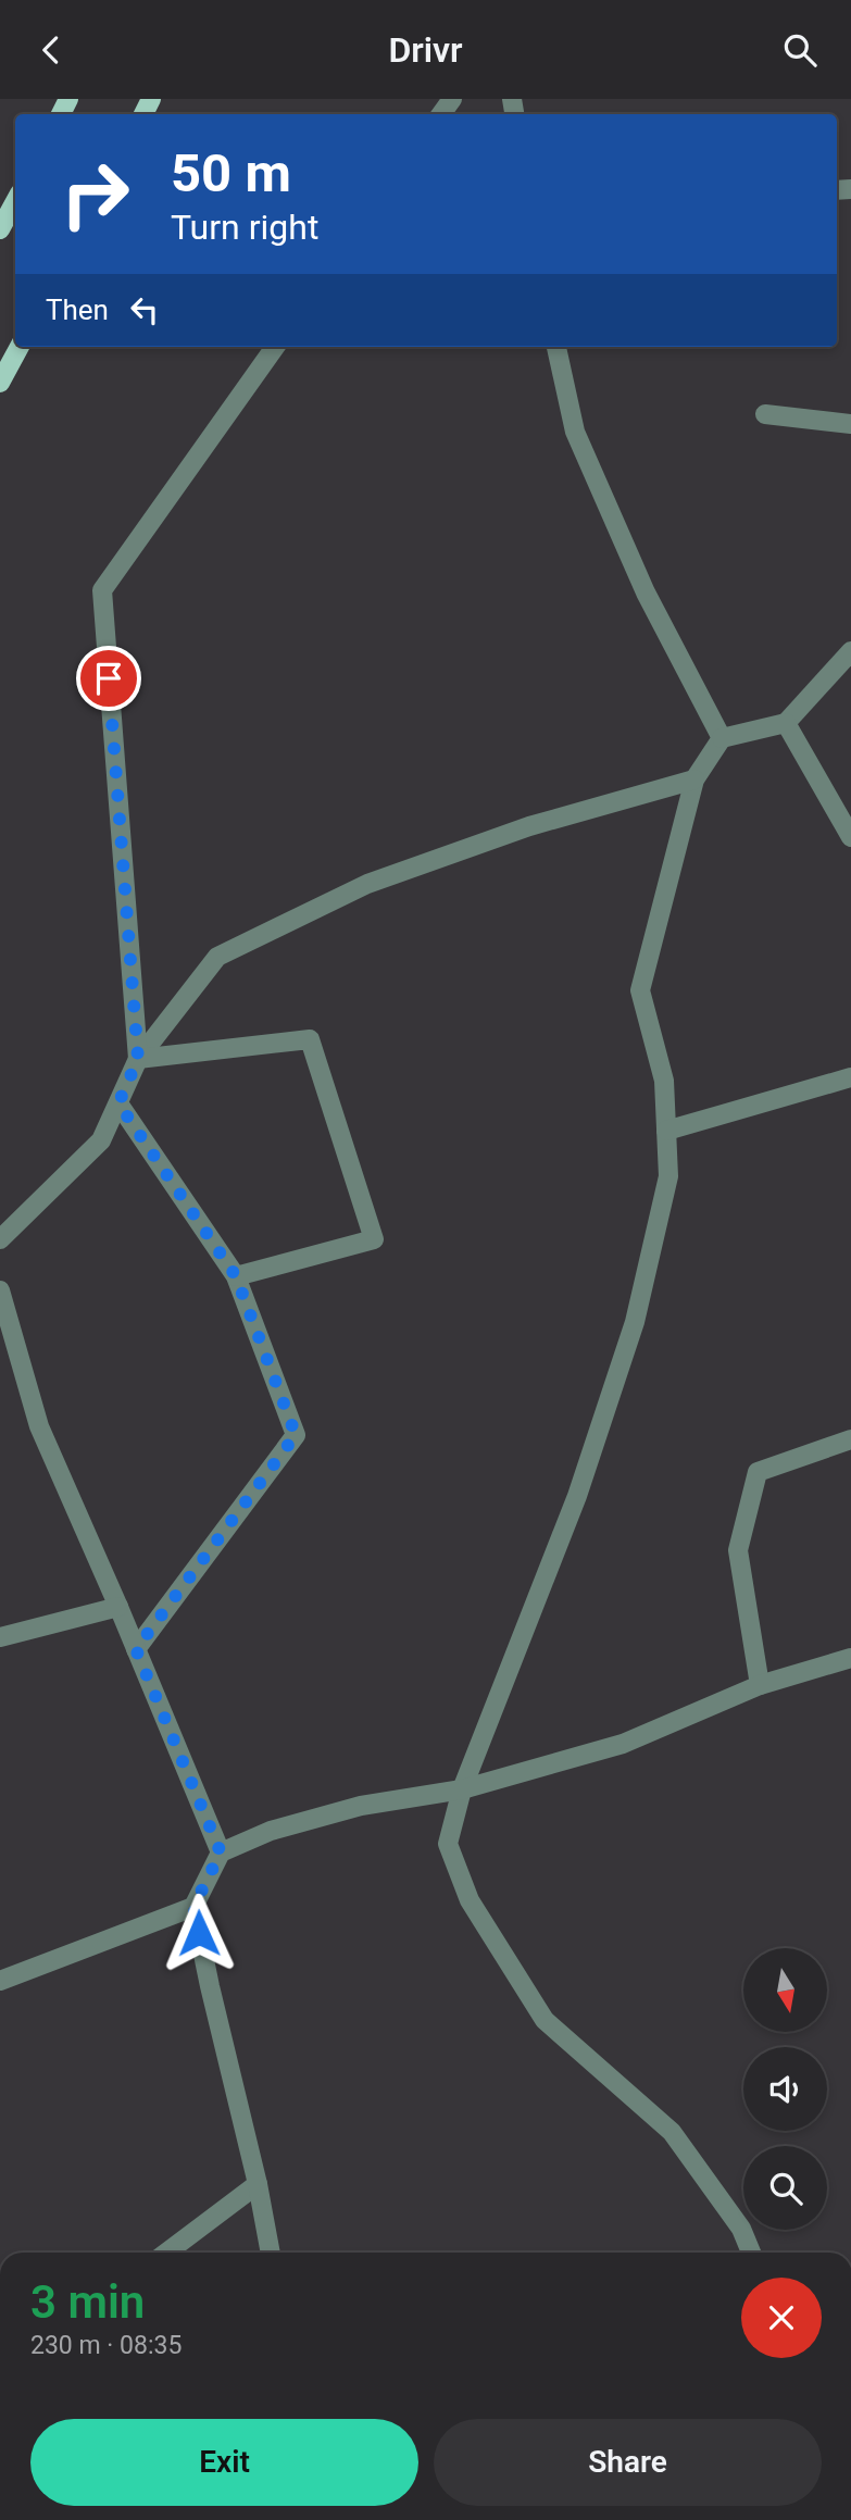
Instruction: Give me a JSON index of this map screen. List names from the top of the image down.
{
  "north": "bottom",
  "page": {
    "header": "Drivr",
    "turn": ["50 m", "Turn right"],
    "then": "Then",
    "heading": ["3 min", "230 m · 08:35"],
    "buttons": ["Exit", "Share"]
  }
}
